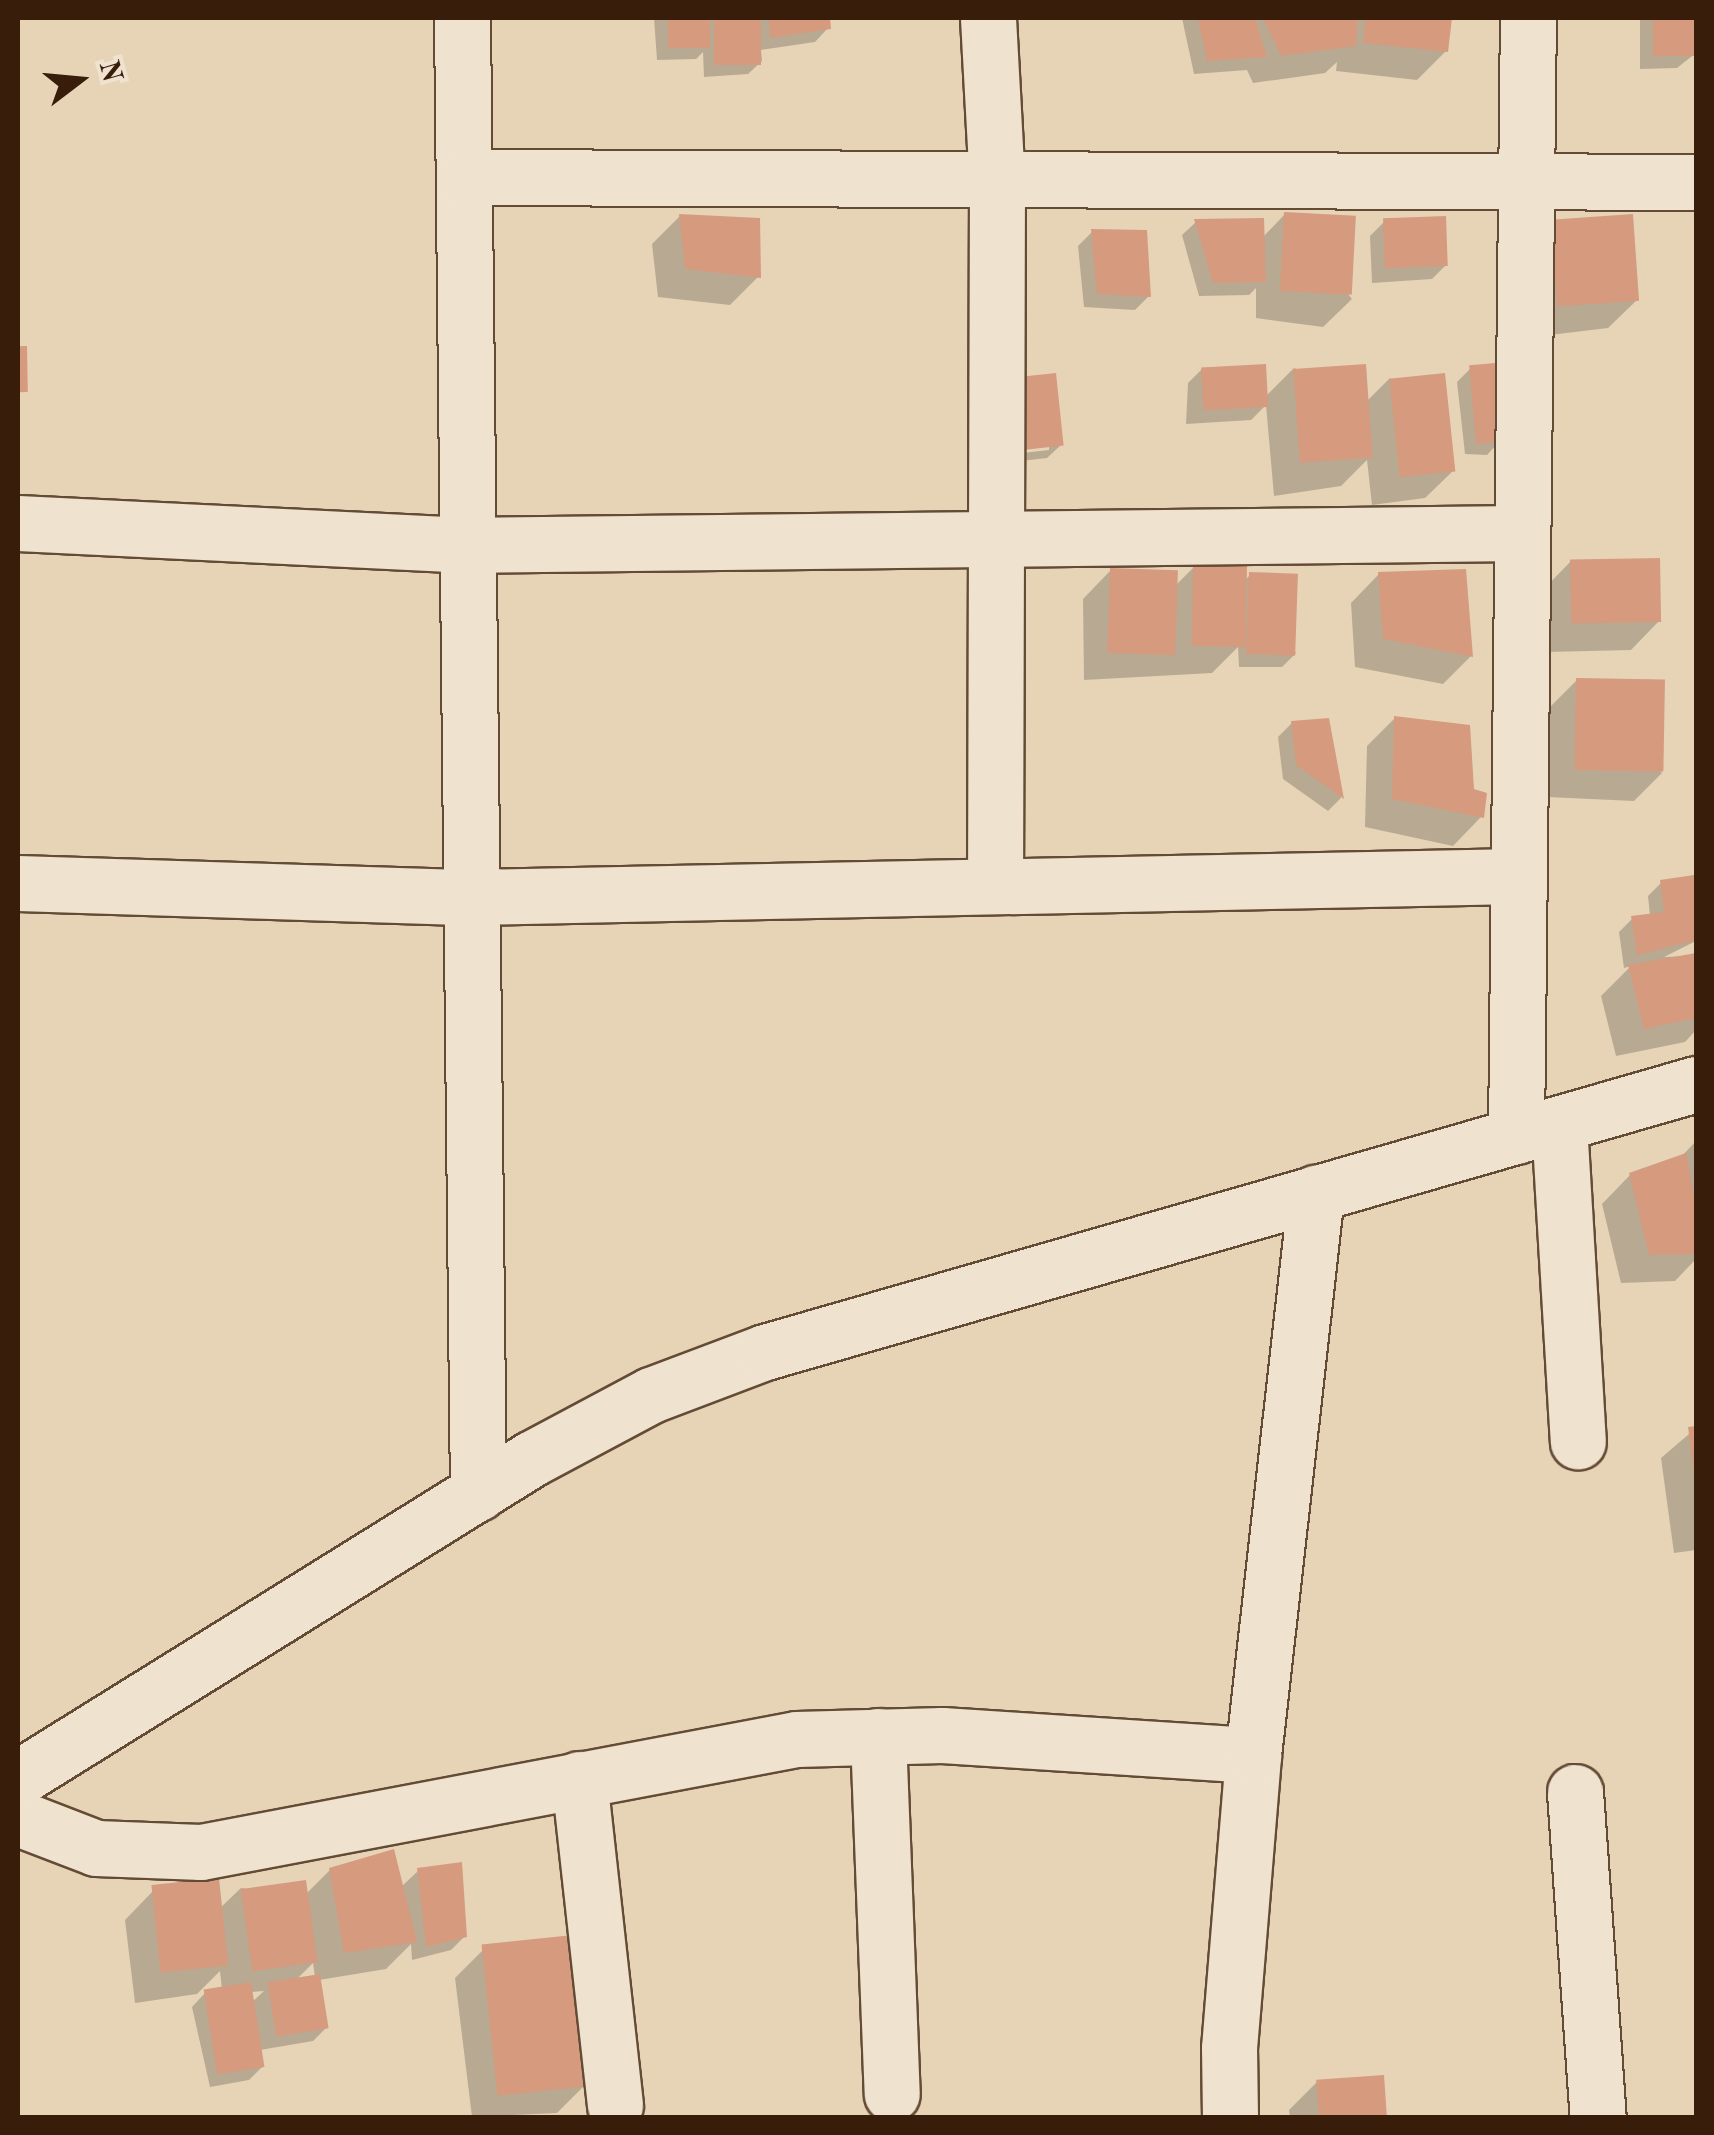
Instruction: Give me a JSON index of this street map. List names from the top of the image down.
{
  "north": "right"
}
